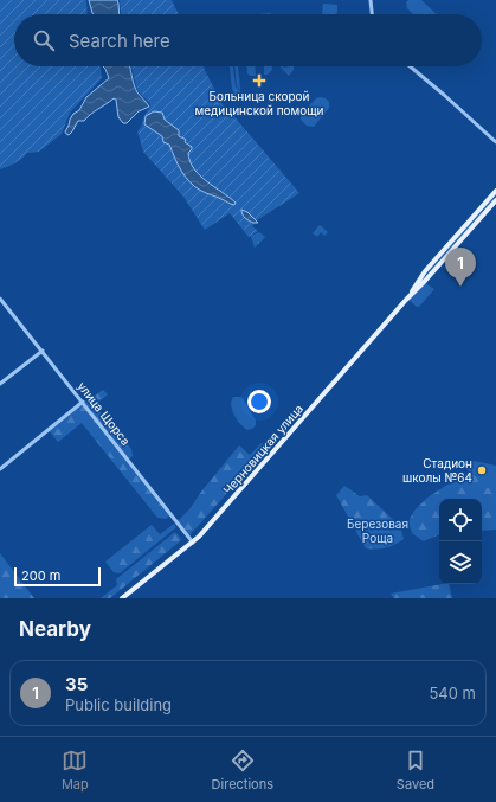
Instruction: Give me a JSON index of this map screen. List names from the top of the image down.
{
  "streets": {
    "main road": ["Черновицкая улица"],
    "street": ["улица Щорса"]
  },
  "crossings": [
    ["улица Щорса", "Черновицкая улица"]
  ],
  "parks": ["Березовая Роща"],
  "places": {
    "health": ["Больница скорой медицинской помощи"],
    "other": ["Стадион школы №64"]
  },
  "scale_bar": "200 m",
  "page": {
    "search": "Search here",
    "pins": "1",
    "scale": "200 m",
    "heading": "Nearby",
    "list": [
      {
        "mark": "1",
        "name": "35",
        "note": "Public building",
        "value": "540 m"
      }
    ],
    "nav": ["Map", "Directions", "Saved"]
  }
}
